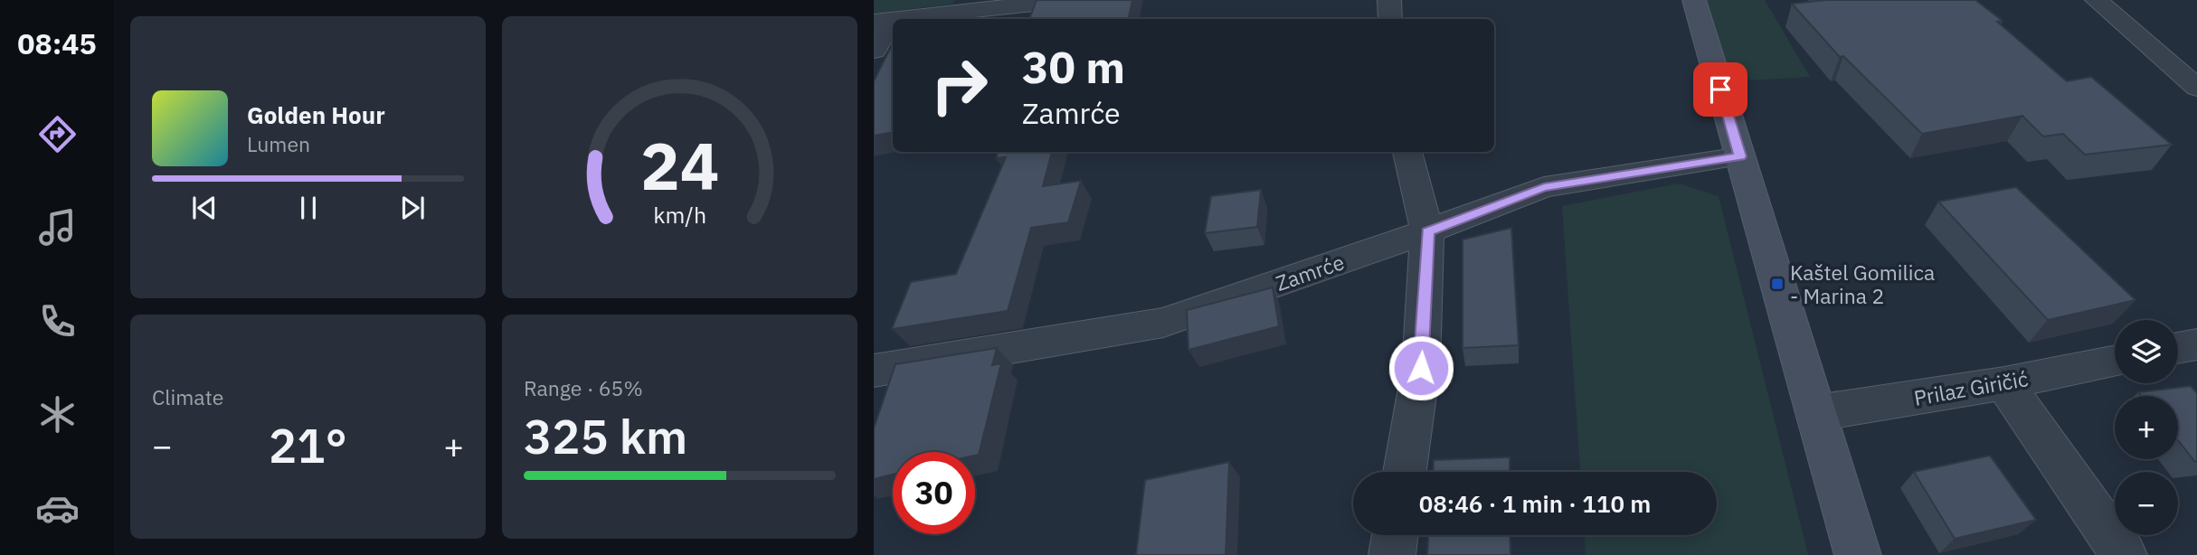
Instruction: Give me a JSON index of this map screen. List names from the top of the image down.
{
  "streets": {
    "street": ["Zamrće", "Prilaz Giričić"]
  },
  "places": {
    "transit": ["Kaštel Gomilica - Marina 2"]
  },
  "page": {
    "tabs": "08:45",
    "turn": ["30 m", "Zamrće"],
    "song": ["Golden Hour", "Lumen"],
    "tile": [
      "Climate",
      ["Range · 65%", "325 km"]
    ],
    "map_buttons": ["+", "−"],
    "heat": ["−", "21°", "+"],
    "limit": "30",
    "trip": "08:46 · 1 min · 110 m",
    "gauge": ["24", "km/h"]
  }
}
